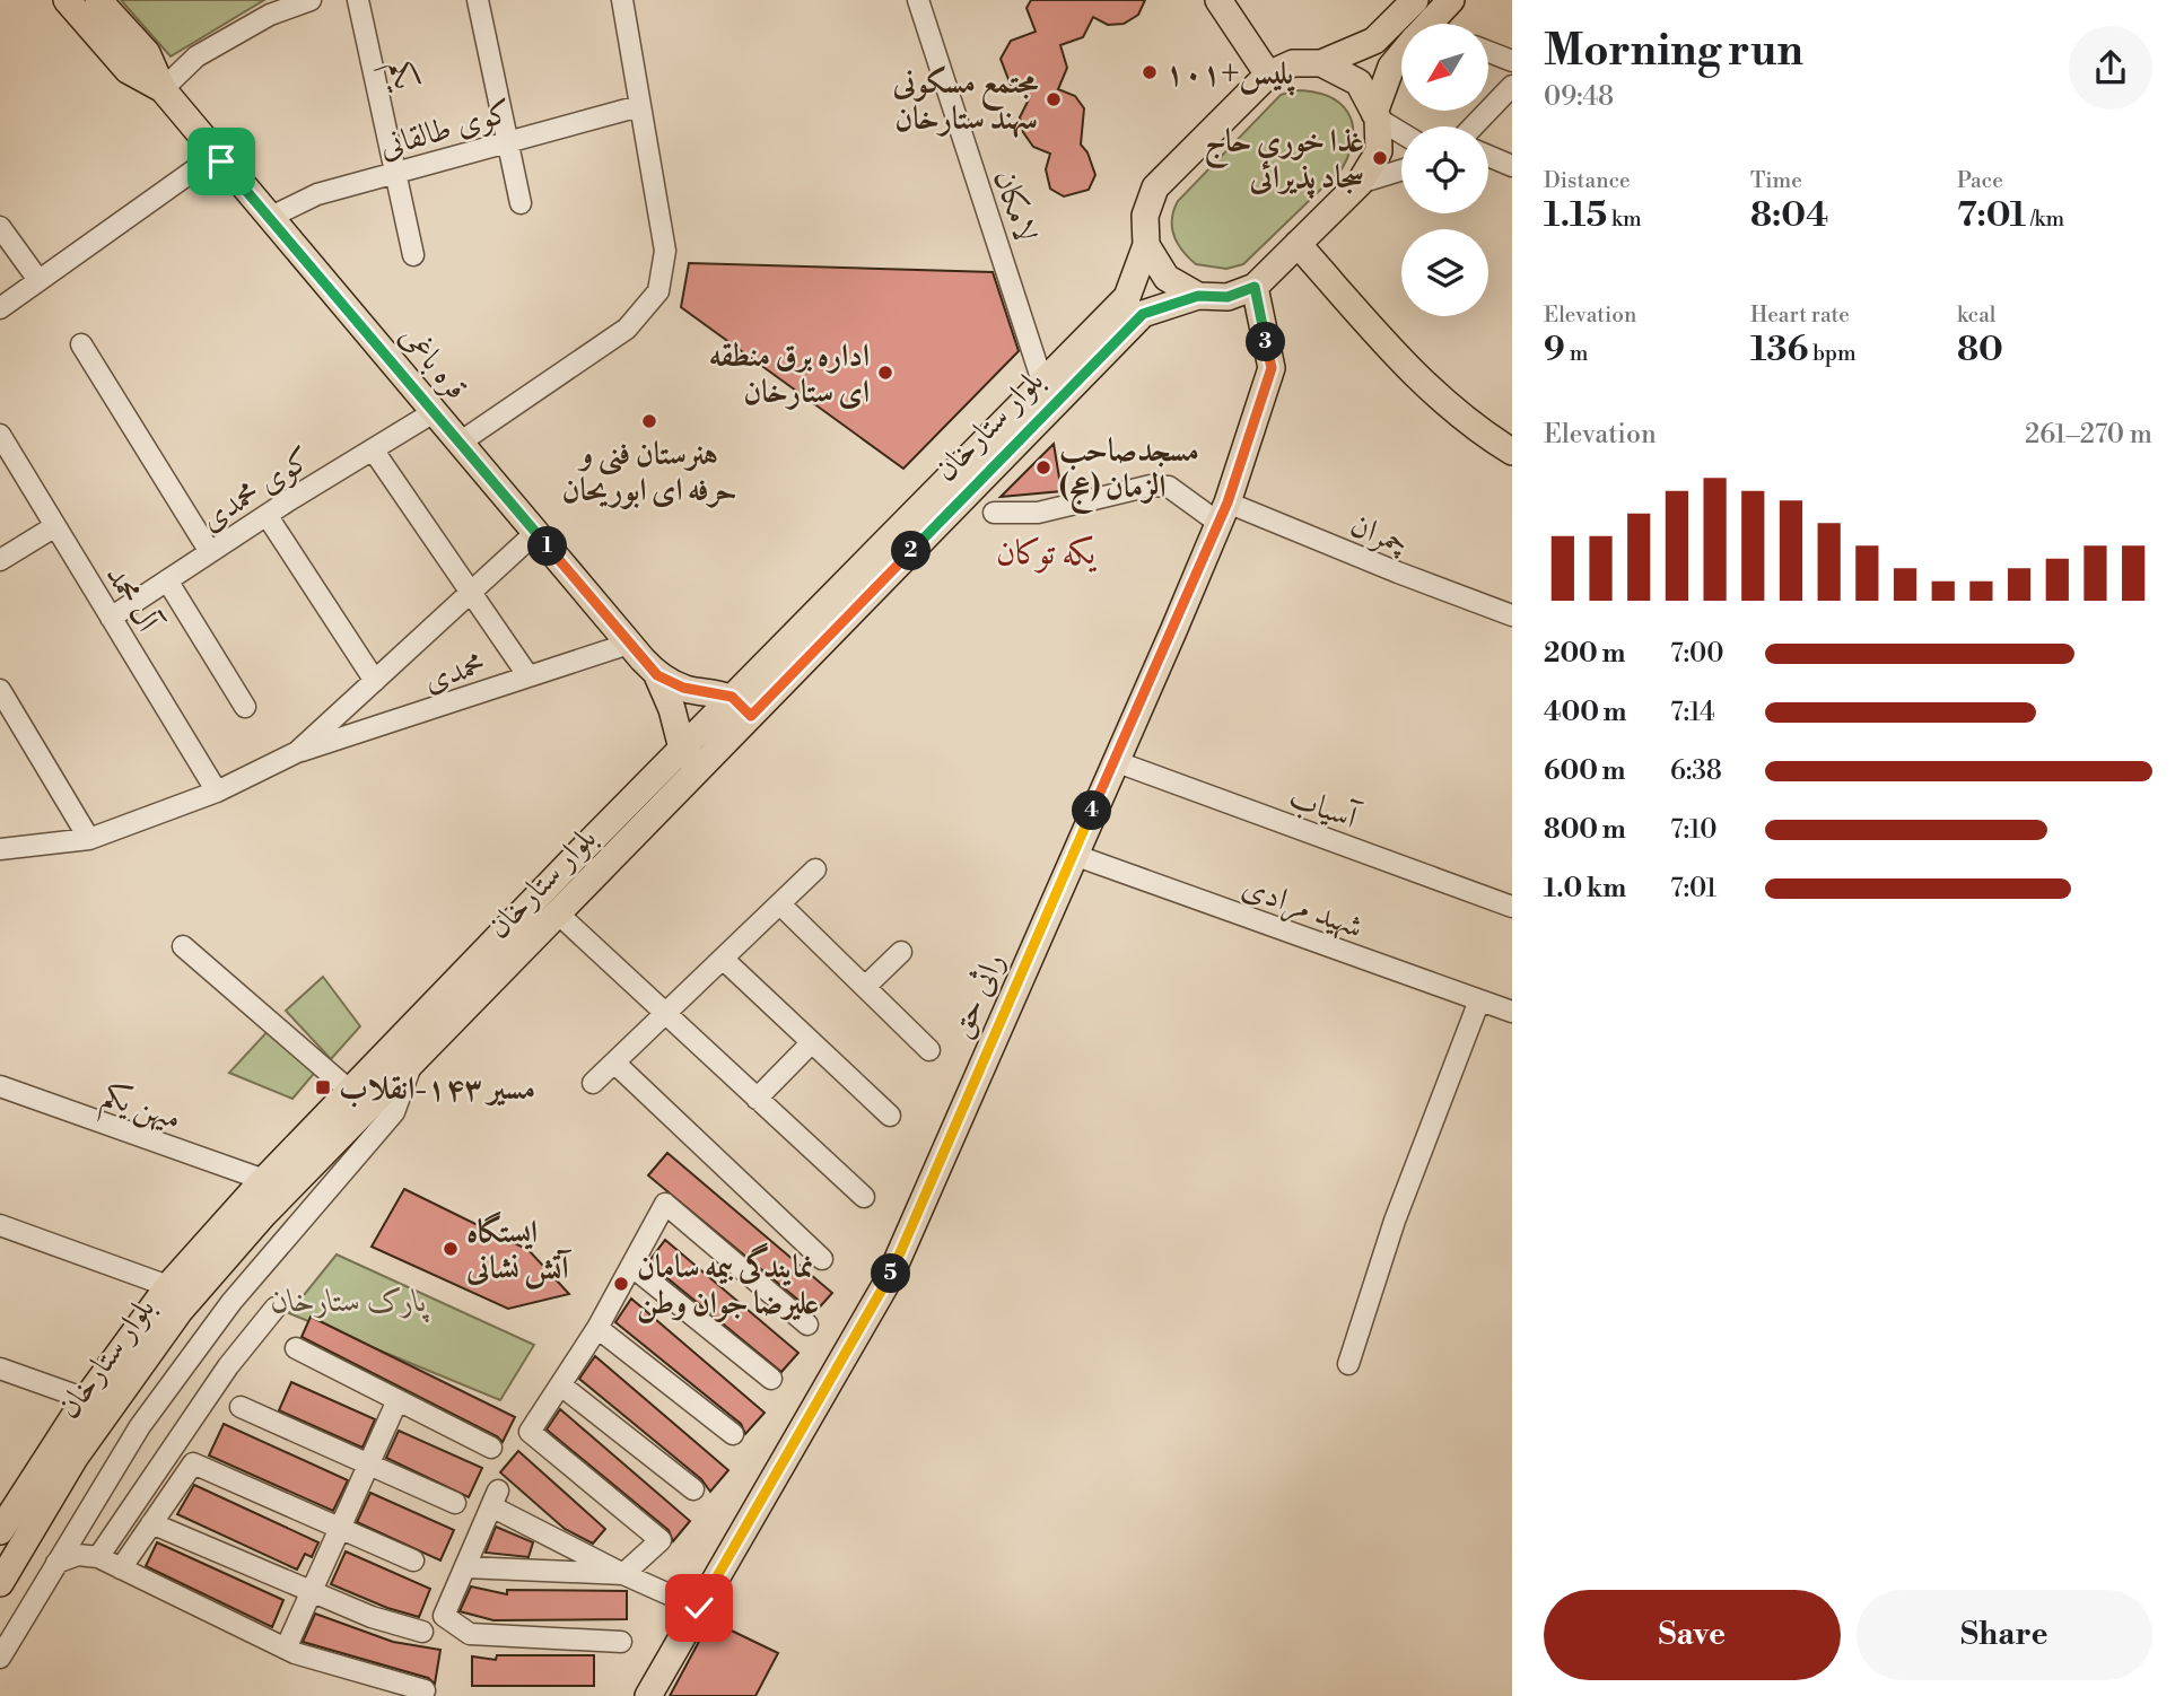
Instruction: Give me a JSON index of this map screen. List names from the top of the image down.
{
  "streets": {
    "main road": ["قره باغی", "بلوار ستارخان", "راثی حق"],
    "street": [
      "یکم",
      "کوی طالقانی",
      "لامکان",
      "کوی محمدی",
      "چمران",
      "آل محمد",
      "محمدی",
      "آسیاب",
      "شهید مرادی",
      "میهن یکم"
    ]
  },
  "crossings": [
    ["یکم", "کوی طالقانی"],
    ["کوی طالقانی", "قره باغی"],
    ["لامکان", "بلوار ستارخان"],
    ["قره باغی", "بلوار ستارخان"],
    ["قره باغی", "کوی محمدی"],
    ["قره باغی", "محمدی"],
    ["بلوار ستارخان", "راثی حق"],
    ["بلوار ستارخان", "میهن یکم"],
    ["کوی محمدی", "آل محمد"],
    ["چمران", "راثی حق"],
    ["آل محمد", "محمدی"],
    ["آسیاب", "راثی حق"],
    ["شهید مرادی", "راثی حق"]
  ],
  "districts": ["یکه توکان"],
  "parks": ["پارک ستارخان"],
  "places": {
    "other": [
      "پلیس+۱۰۱",
      "مجتمع مسکونی سهند ستارخان",
      "غذا خوری حاج سجاد پذیرائی",
      "اداره برق منطقه ای ستارخان",
      "هنرستان فنی و حرفه ای ابوریحان",
      "مسجدصاحب الزمان (عج)",
      "ایستگاه آتش نشانی",
      "نمایندگی بیمه سامان علیرضا جوان وطن"
    ],
    "transit": ["مسیر ۱۴۳-انقلاب"]
  },
  "north": "bottom left",
  "page": {
    "heading": ["Morning run", "09:48"],
    "stats": [
      ["Distance", "1.15 km"],
      ["Time", "8:04"],
      ["Pace", "7:01 /km"],
      ["Elevation", "9 m"],
      ["Heart rate", "136 bpm"],
      ["kcal", "80"]
    ],
    "pins": [
      "3",
      "1",
      "2",
      "4",
      "5"
    ],
    "chart": ["Elevation", "261–270 m"],
    "list": [
      {
        "name": "200 m",
        "note": "7:00"
      },
      {
        "name": "400 m",
        "note": "7:14"
      },
      {
        "name": "600 m",
        "note": "6:38"
      },
      {
        "name": "800 m",
        "note": "7:10"
      },
      {
        "name": "1.0 km",
        "note": "7:01"
      }
    ],
    "buttons": ["Save", "Share"]
  }
}
